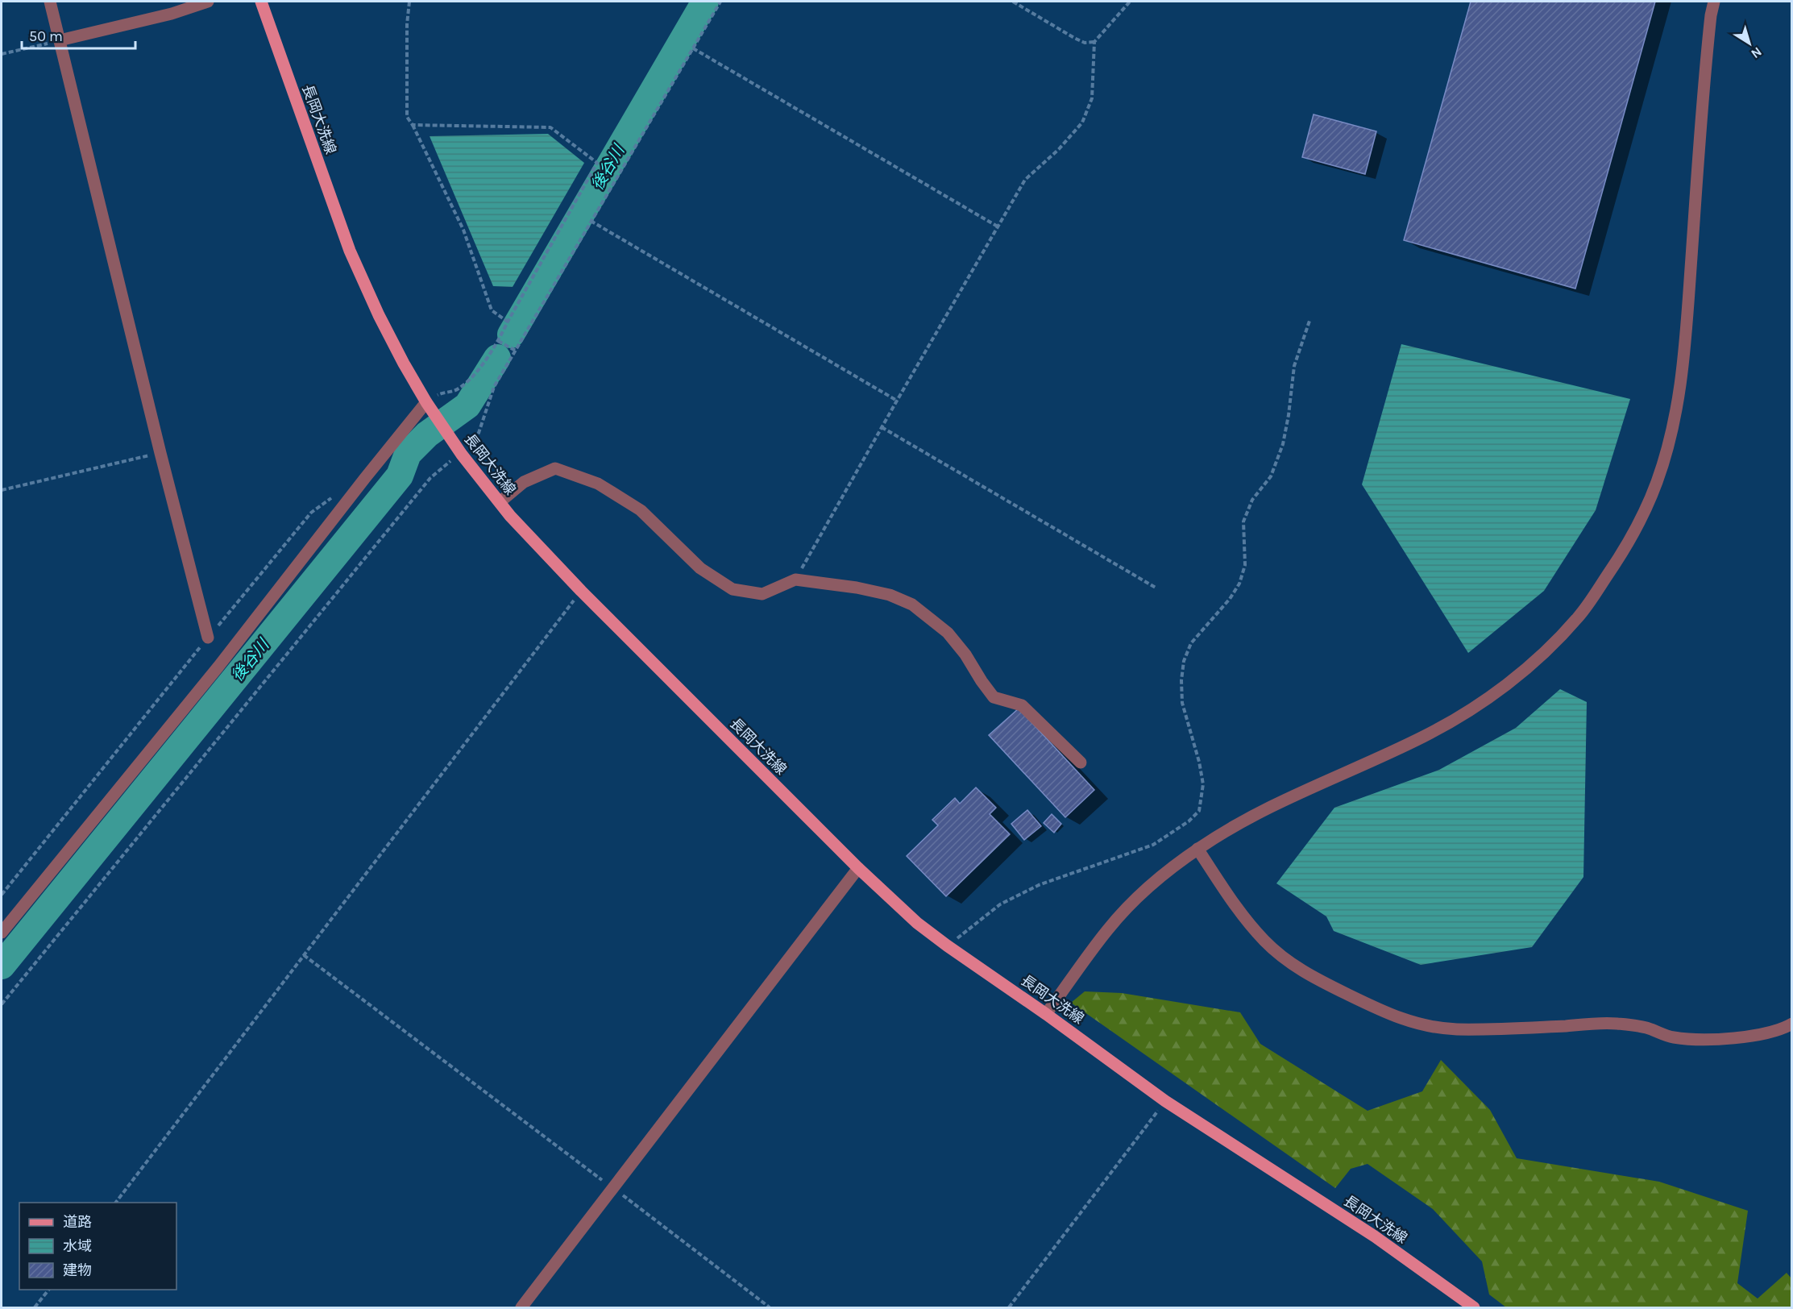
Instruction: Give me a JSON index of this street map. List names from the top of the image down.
{
  "streets": {
    "main road": ["長岡大洗線"]
  },
  "water": ["後谷川"],
  "legend": ["道路", "水域", "建物"],
  "scale_bar": "50 m",
  "north": "bottom right"
}
